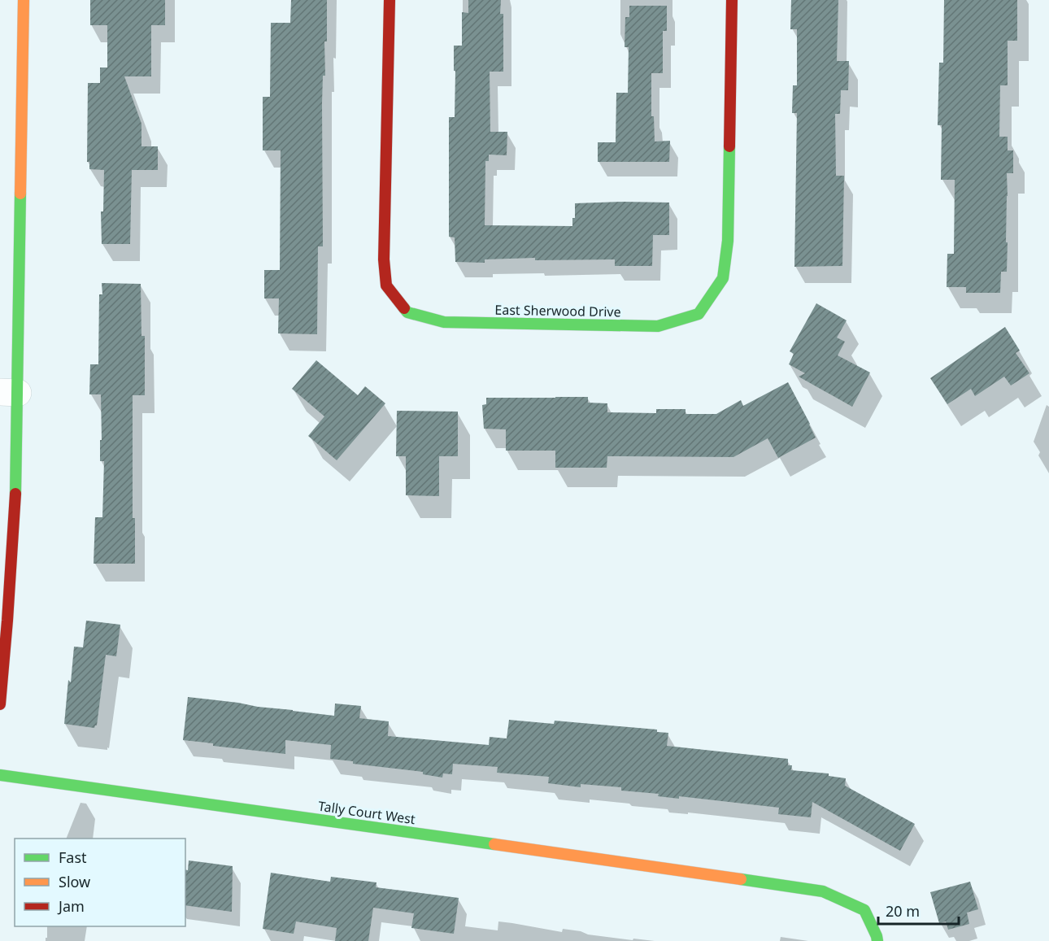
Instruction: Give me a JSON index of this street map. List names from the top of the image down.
{
  "streets": {
    "street": ["East Sherwood Drive", "Tally Court West"]
  },
  "legend": ["Fast", "Slow", "Jam"],
  "scale_bar": "20 m"
}
